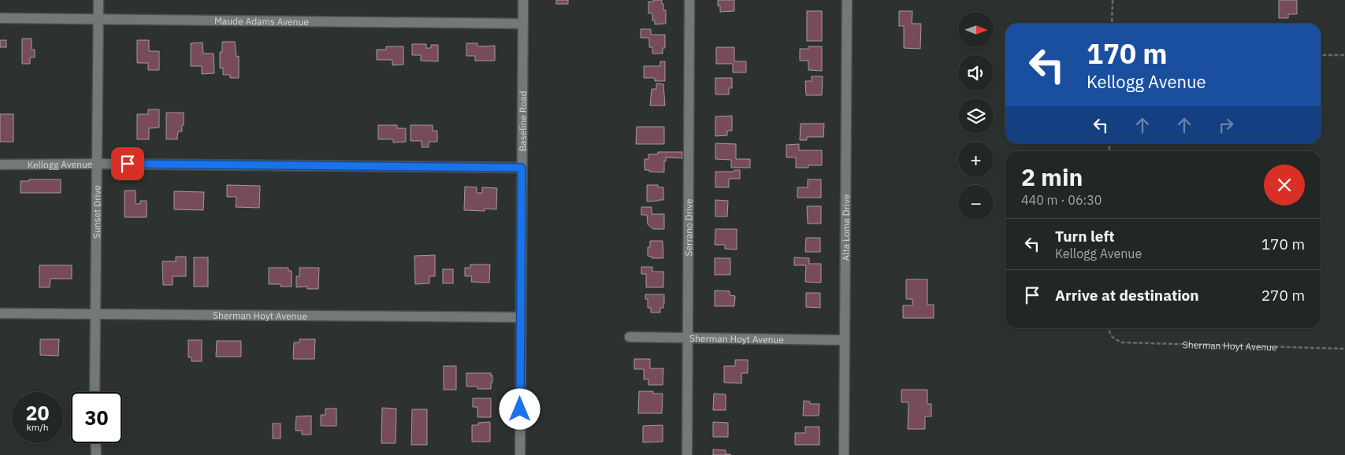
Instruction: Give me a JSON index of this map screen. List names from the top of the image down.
{
  "streets": {
    "street": [
      "Maude Adams Avenue",
      "Baseline Road",
      "Kellogg Avenue",
      "Sunset Drive",
      "Serrano Drive",
      "Alta Loma Drive",
      "Sherman Hoyt Avenue"
    ]
  },
  "crossings": [
    ["Maude Adams Avenue", "Baseline Road"],
    ["Maude Adams Avenue", "Sunset Drive"],
    ["Baseline Road", "Kellogg Avenue"],
    ["Baseline Road", "Sherman Hoyt Avenue"],
    ["Kellogg Avenue", "Sunset Drive"],
    ["Sunset Drive", "Sherman Hoyt Avenue"],
    ["Serrano Drive", "Sherman Hoyt Avenue"],
    ["Alta Loma Drive", "Sherman Hoyt Avenue"]
  ],
  "north": "right",
  "page": {
    "map_buttons": ["+", "−"],
    "turn": ["170 m", "Kellogg Avenue"],
    "heading": ["2 min", "440 m · 06:30"],
    "list": [
      {
        "name": "Turn left",
        "note": "Kellogg Avenue",
        "value": "170 m"
      },
      {
        "name": "Arrive at destination",
        "value": "270 m"
      }
    ],
    "speed": "20 km/h",
    "limit": "30"
  }
}
